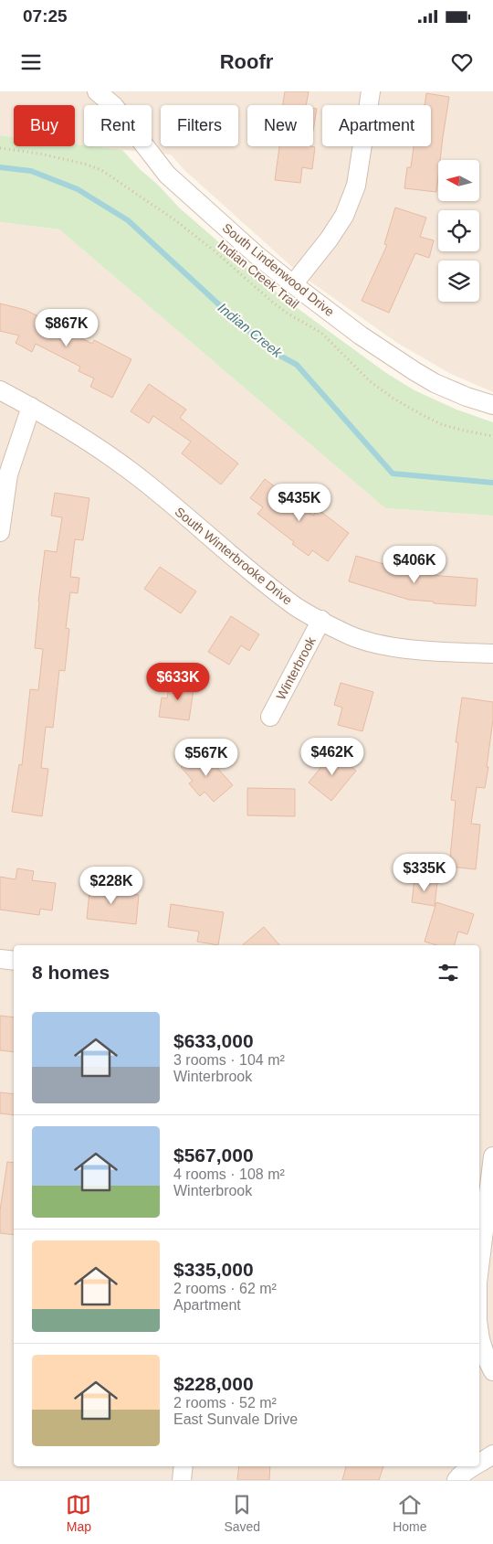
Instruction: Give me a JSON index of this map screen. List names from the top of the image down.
{
  "streets": {
    "street": ["South Lindenwood Drive", "South Winterbrooke Drive", "Winterbrook"],
    "path": ["Indian Creek Trail"]
  },
  "crossings": [
    ["South Winterbrooke Drive", "Winterbrook"]
  ],
  "water": ["Indian Creek"],
  "north": "left",
  "page": {
    "status": "07:25",
    "header": "Roofr",
    "chip": [
      "Buy",
      "Rent",
      "Filters",
      "New",
      "Apartment"
    ],
    "price": [
      "$867K",
      "$435K",
      "$406K",
      "$633K",
      "$462K",
      "$567K",
      "$335K",
      "$228K"
    ],
    "heading": "8 homes",
    "list": [
      {
        "name": "$633,000",
        "note": "3 rooms · 104 m² · Winterbrook"
      },
      {
        "name": "$567,000",
        "note": "4 rooms · 108 m² · Winterbrook"
      },
      {
        "name": "$335,000",
        "note": "2 rooms · 62 m² · Apartment"
      },
      {
        "name": "$228,000",
        "note": "2 rooms · 52 m² · East Sunvale Drive"
      }
    ],
    "tabs": ["Map", "Saved", "Home"]
  }
}
